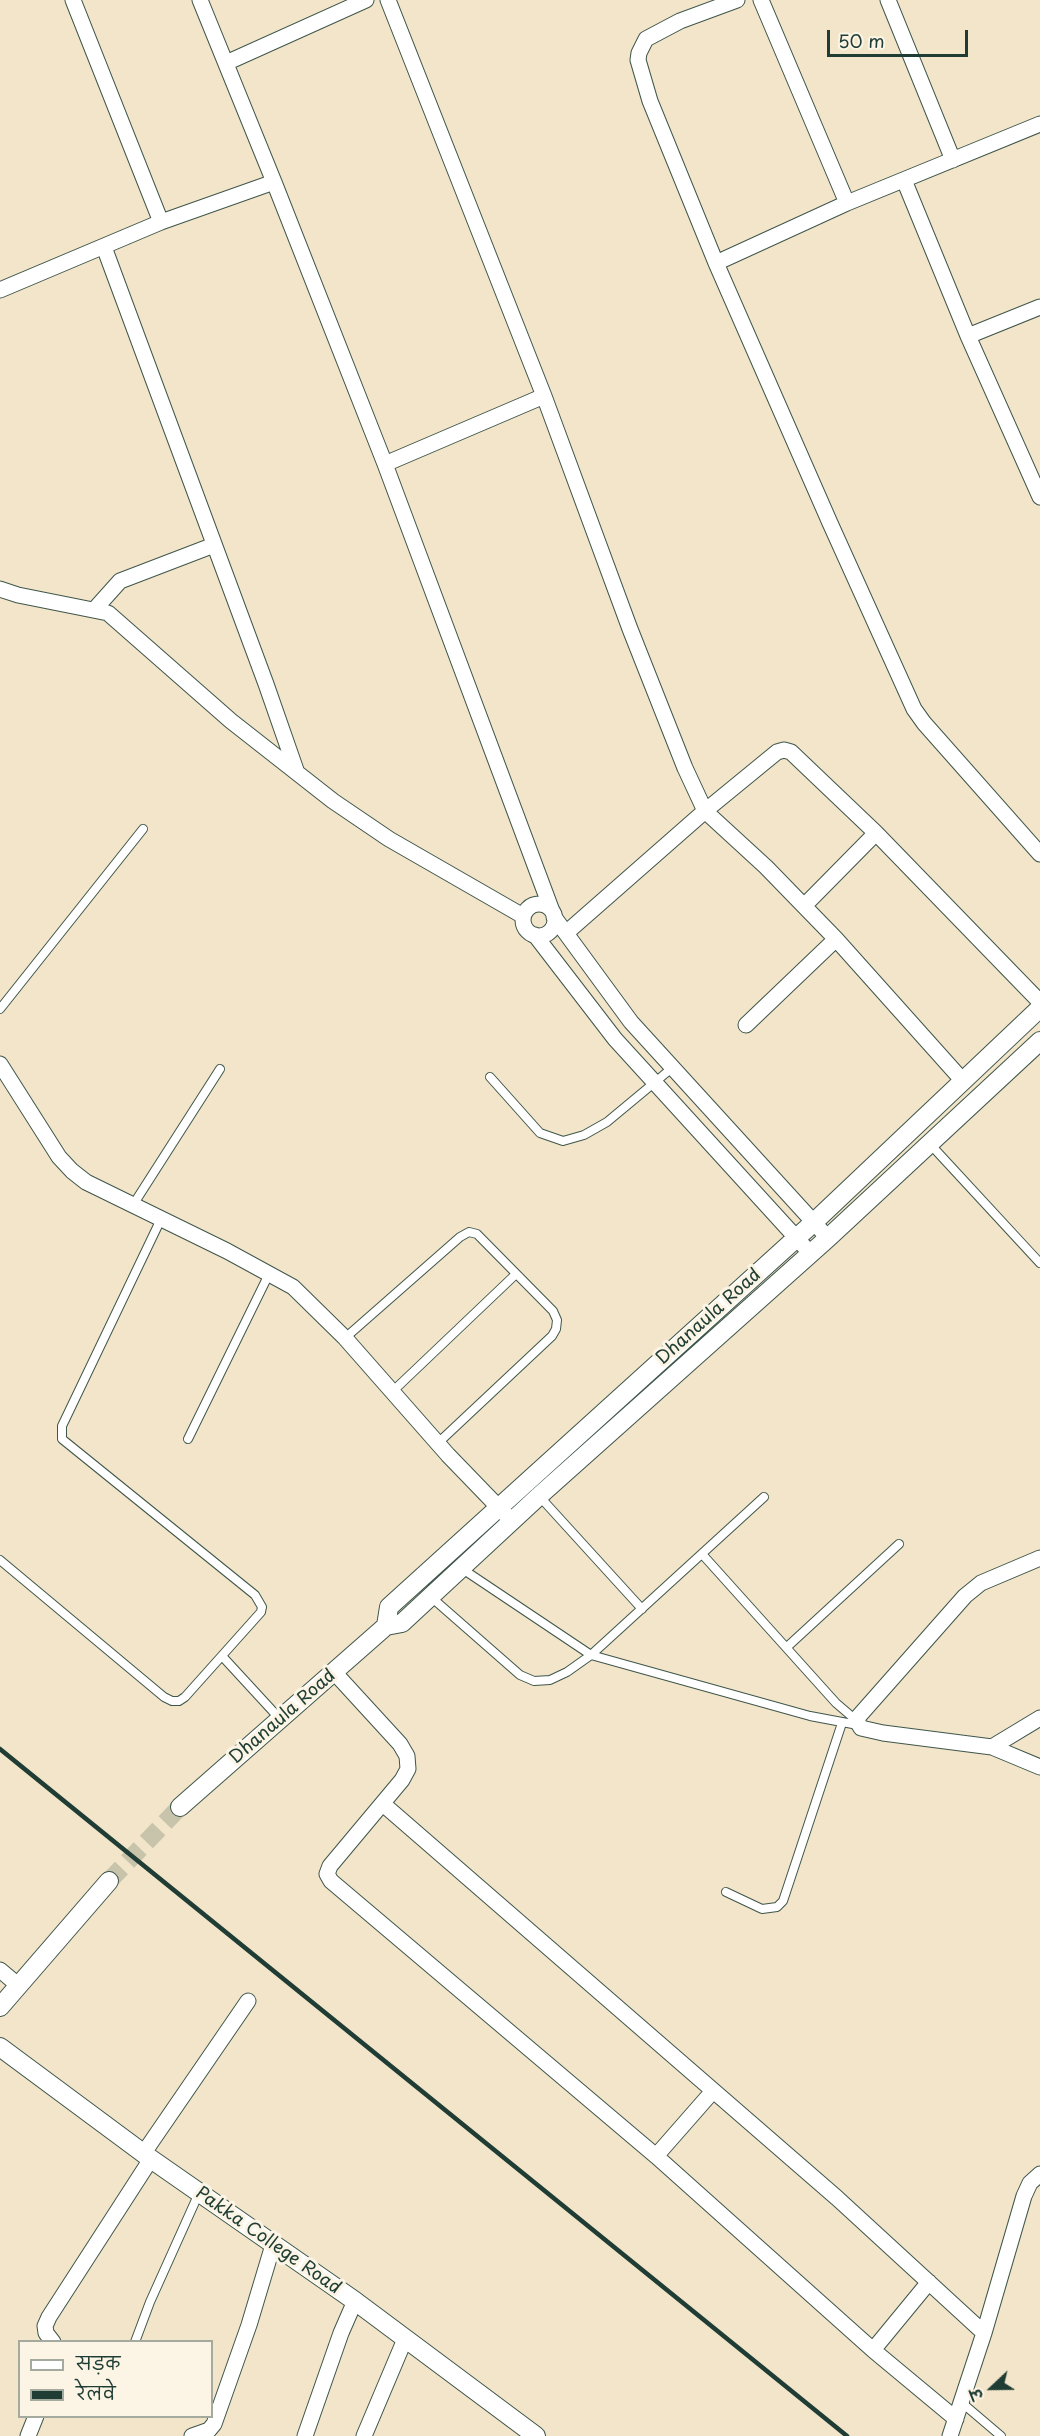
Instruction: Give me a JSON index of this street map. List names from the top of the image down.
{
  "streets": {
    "street": ["Dhanaula Road", "Pakka College Road"]
  },
  "legend": ["सड़क", "रेलवे"],
  "scale_bar": "50 m",
  "north": "left"
}
